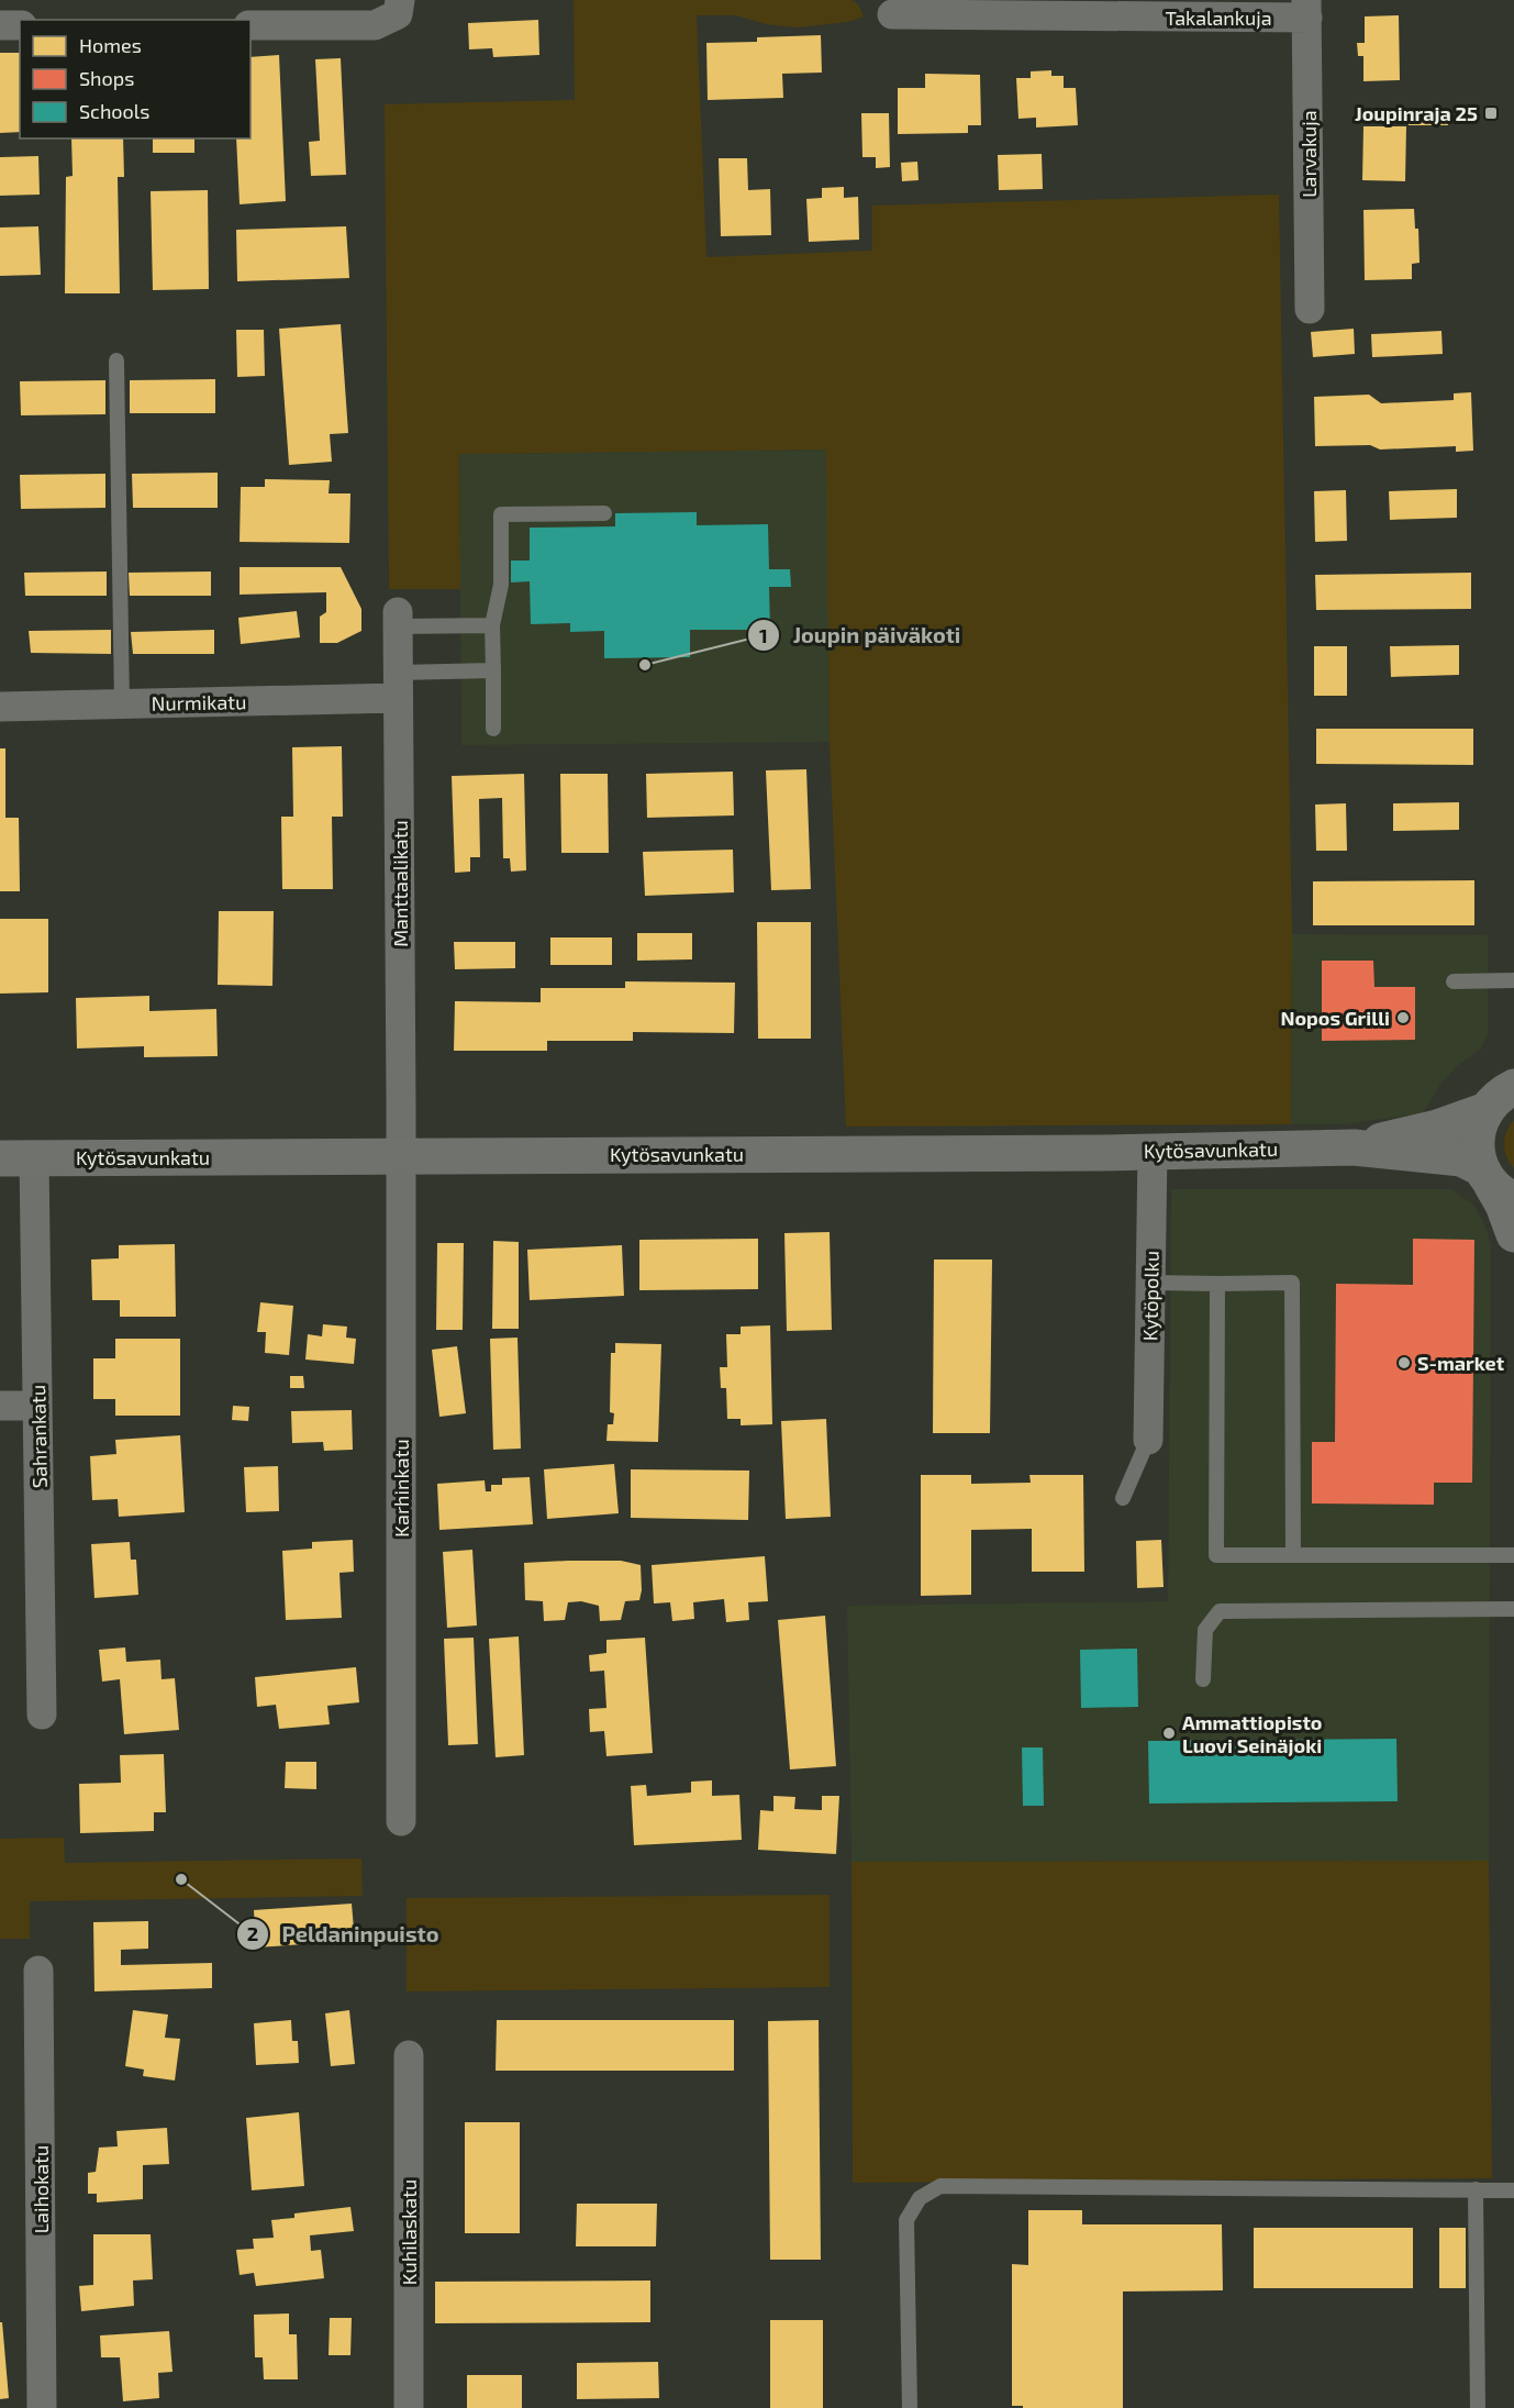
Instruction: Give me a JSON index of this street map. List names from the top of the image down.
{
  "streets": {
    "street": [
      "Takalankuja",
      "Larvakuja",
      "Nurmikatu",
      "Manttaalikatu",
      "Kytösavunkatu",
      "Kytöpolku",
      "Sahrankatu",
      "Karhinkatu",
      "Laihokatu",
      "Kuhilaskatu"
    ]
  },
  "crossings": [
    ["Takalankuja", "Larvakuja"],
    ["Nurmikatu", "Manttaalikatu"],
    ["Manttaalikatu", "Kytösavunkatu"],
    ["Manttaalikatu", "Karhinkatu"],
    ["Kytösavunkatu", "Kytöpolku"],
    ["Kytösavunkatu", "Sahrankatu"],
    ["Kytösavunkatu", "Karhinkatu"]
  ],
  "places": {
    "transit": ["Joupinraja 25"],
    "other": [
      "Joupin päiväkoti",
      "Nopos Grilli",
      "S-market",
      "Ammattiopisto Luovi Seinäjoki",
      "Peldaninpuisto"
    ]
  },
  "legend": ["Homes", "Shops", "Schools"]
}
